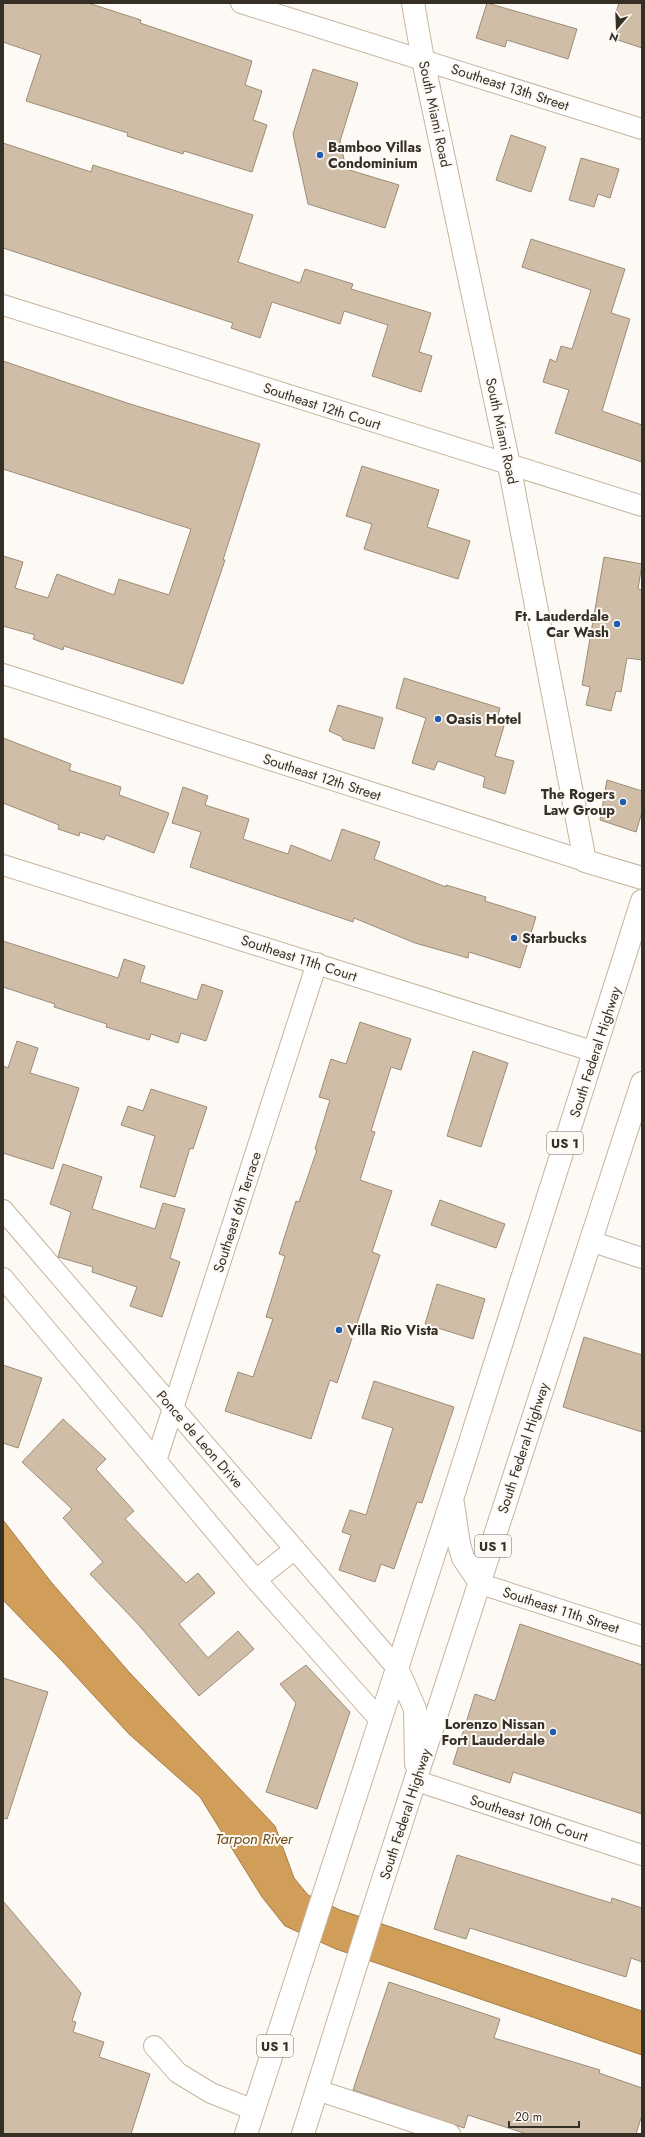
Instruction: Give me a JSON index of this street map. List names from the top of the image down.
{
  "streets": {
    "main road": [
      "South Miami Road",
      "Southeast 12th Street",
      "South Federal Highway",
      "US 1"
    ],
    "street": [
      "Southeast 13th Street",
      "Southeast 12th Court",
      "Southeast 11th Court",
      "Southeast 6th Terrace",
      "Ponce de Leon Drive",
      "Southeast 11th Street",
      "Southeast 10th Court"
    ]
  },
  "crossings": [
    ["Southeast 13th Street", "South Miami Road"],
    ["South Miami Road", "Southeast 12th Court"],
    ["South Miami Road", "Southeast 12th Street"],
    ["Southeast 11th Court", "South Federal Highway"],
    ["Southeast 11th Court", "Southeast 6th Terrace"],
    ["South Federal Highway", "US 1"],
    ["South Federal Highway", "Southeast 11th Street"],
    ["South Federal Highway", "Southeast 10th Court"],
    ["US 1", "Ponce de Leon Drive"],
    ["Southeast 6th Terrace", "Ponce de Leon Drive"]
  ],
  "water": ["Tarpon River"],
  "places": [
    "Bamboo Villas Condominium",
    "Ft. Lauderdale Car Wash",
    "Oasis Hotel",
    "The Rogers Law Group",
    "Starbucks",
    "Villa Rio Vista",
    "Lorenzo Nissan Fort Lauderdale"
  ],
  "scale_bar": "20 m",
  "north": "bottom"
}
